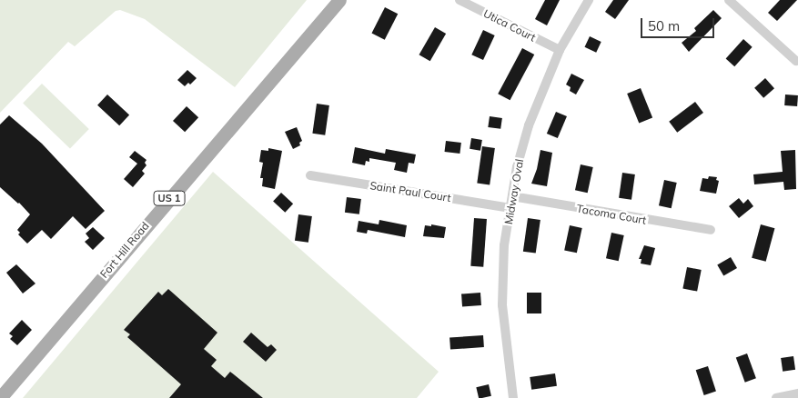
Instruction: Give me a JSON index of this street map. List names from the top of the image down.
{
  "streets": {
    "main road": ["US 1", "Fort Hill Road"],
    "street": [
      "Utica Court",
      "Saint Paul Court",
      "Midway Oval",
      "Tacoma Court"
    ]
  },
  "crossings": [
    ["Utica Court", "Midway Oval"],
    ["Saint Paul Court", "Midway Oval"],
    ["Midway Oval", "Tacoma Court"]
  ],
  "scale_bar": "50 m"
}
